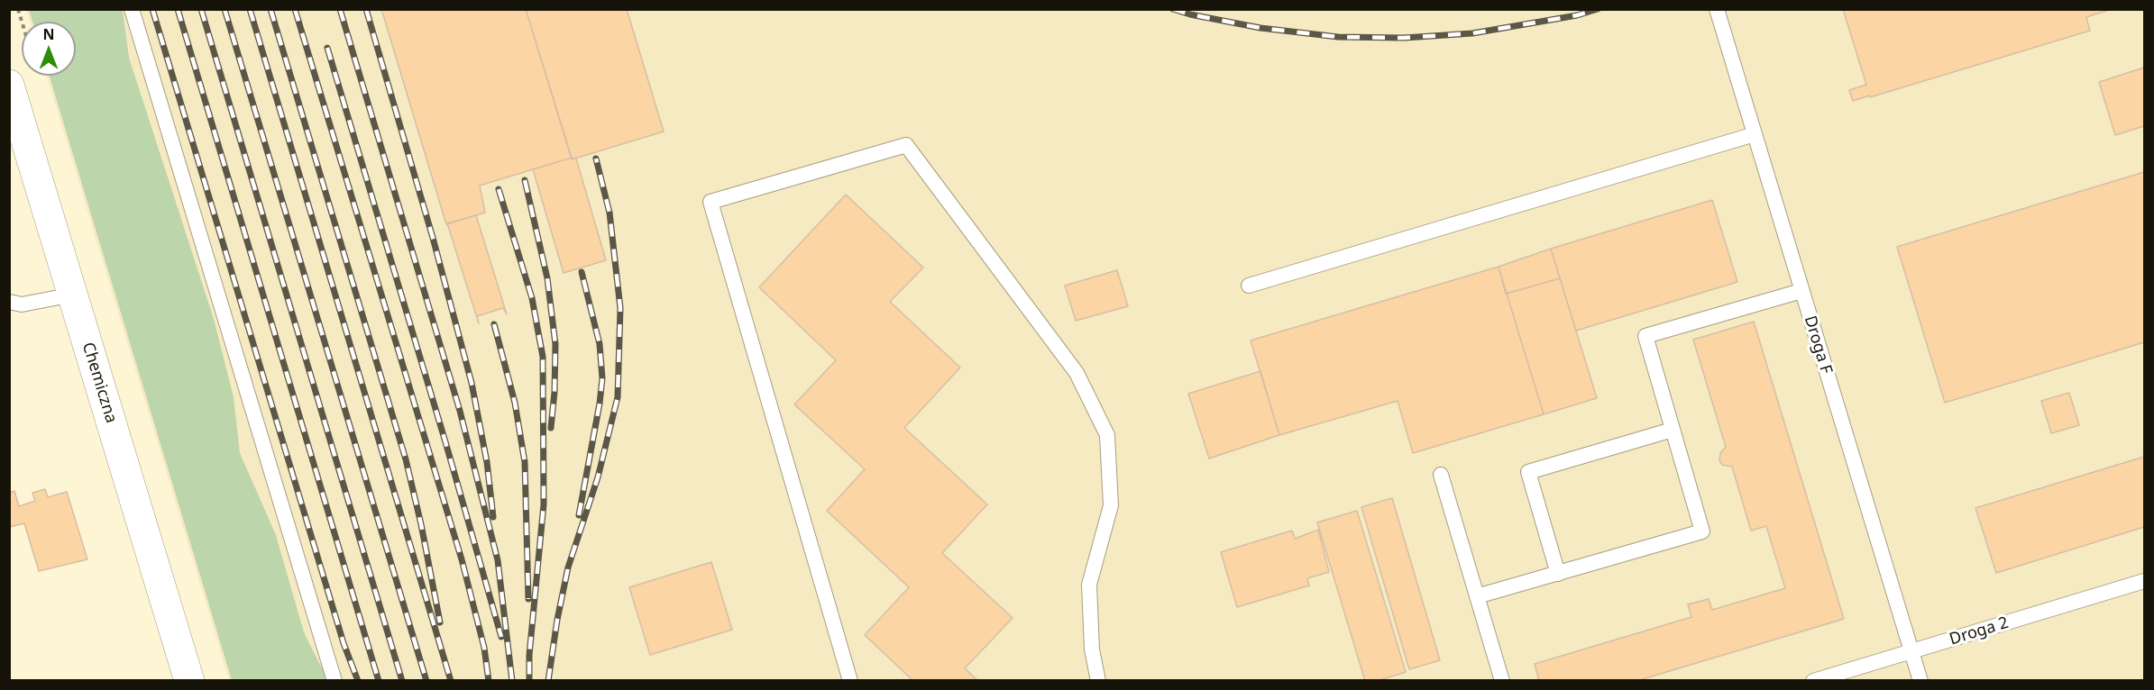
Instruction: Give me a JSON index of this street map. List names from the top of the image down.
{
  "streets": {
    "street": ["Chemiczna"],
    "lane": ["Droga F", "Droga 2"]
  },
  "crossings": [
    ["Droga F", "Droga 2"]
  ],
  "north": "top"
}
